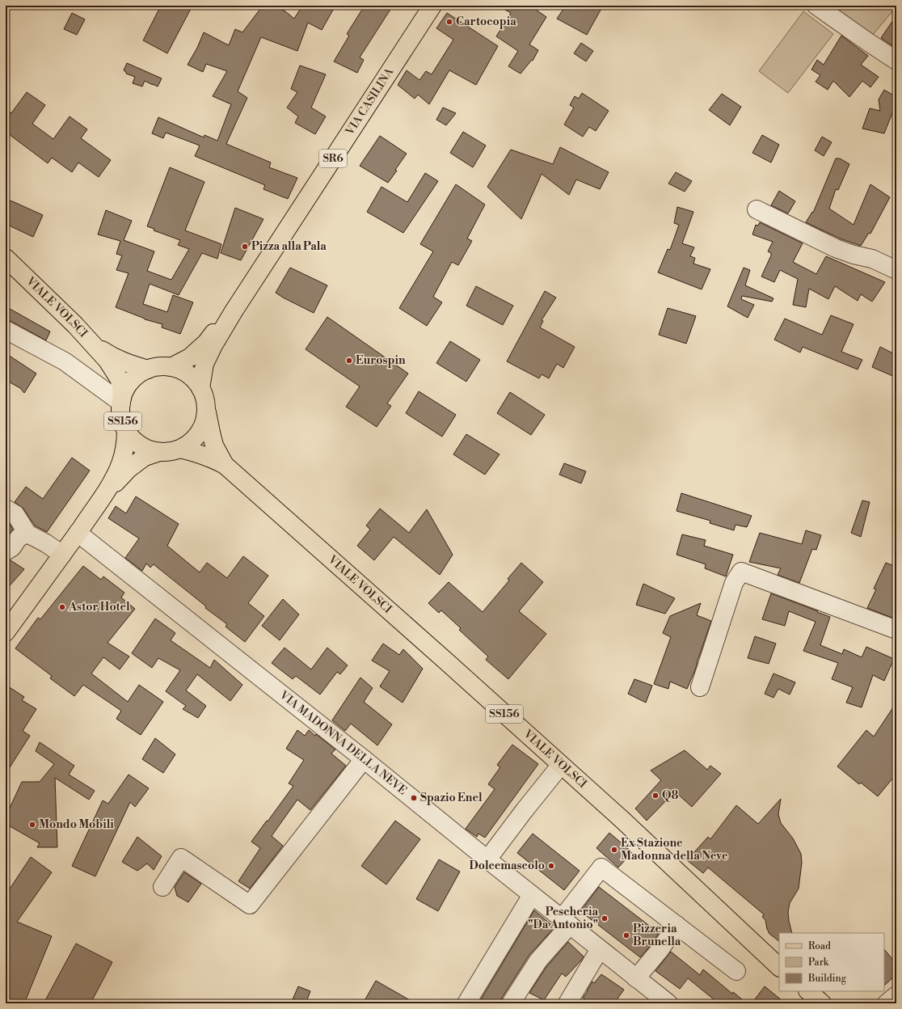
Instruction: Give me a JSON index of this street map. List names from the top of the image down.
{
  "streets": {
    "main road": [
      "VIA CASILINA",
      "SR6",
      "VIALE VOLSCI",
      "SS156"
    ],
    "street": ["VIA MADONNA DELLA NEVE"]
  },
  "crossings": [
    ["VIA CASILINA", "VIALE VOLSCI"],
    ["VIA CASILINA", "SS156"],
    ["VIALE VOLSCI", "SS156"]
  ],
  "places": [
    "Cartocopia",
    "Pizza alla Pala",
    "Eurospin",
    "Astor Hotel",
    "Q8",
    "Spazio Enel",
    "Mondo Mobili",
    "Ex Stazione Madonna della Neve",
    "Dolcemascolo",
    "Pescheria \"Da Antonio\"",
    "Pizzeria Brunella"
  ],
  "legend": ["Road", "Park", "Building"]
}
